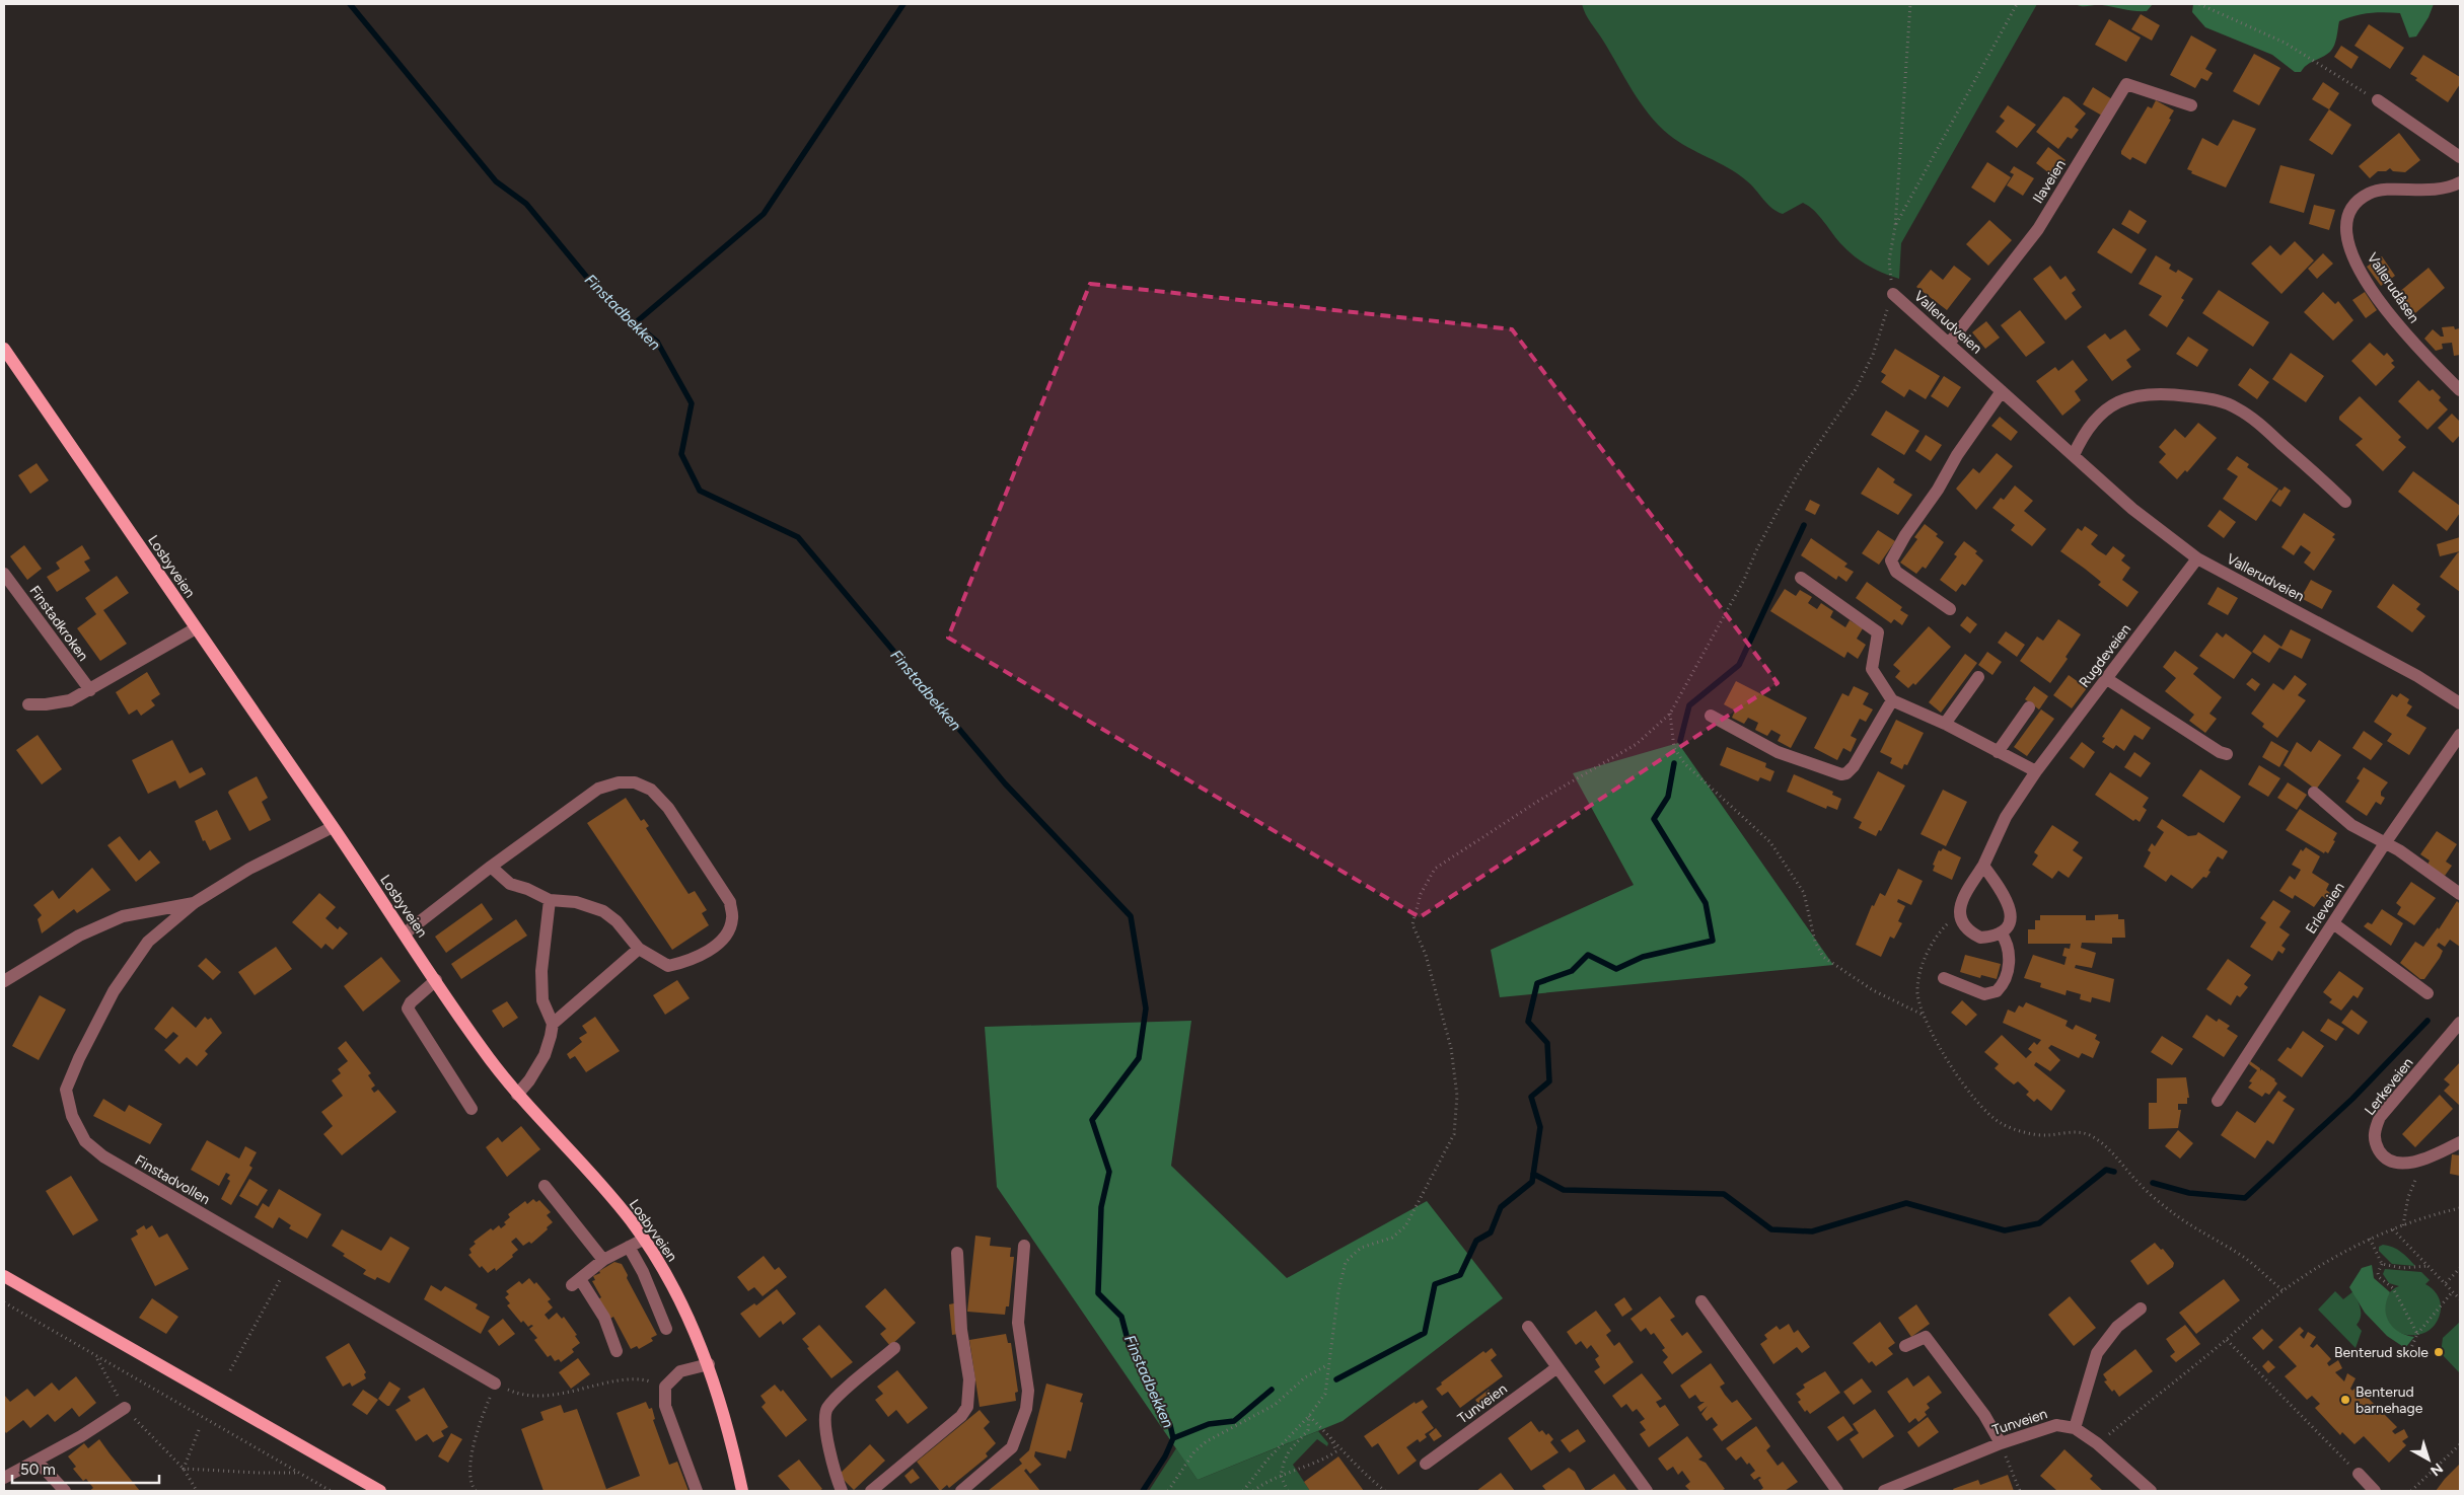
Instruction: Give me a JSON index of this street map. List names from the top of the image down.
{
  "streets": {
    "main road": ["Losbyveien"],
    "street": [
      "Ilaveien",
      "Vallerudåsen",
      "Vallerudveien",
      "Finstadkroken",
      "Rugdeveien",
      "Erleveien",
      "Lerkeveien",
      "Finstadvollen",
      "Tunveien"
    ]
  },
  "crossings": [
    ["Ilaveien", "Vallerudveien"],
    ["Vallerudveien", "Rugdeveien"],
    ["Losbyveien", "Finstadvollen"]
  ],
  "water": ["Finstadbekken"],
  "places": ["Benterud skole", "Benterud barnehage"],
  "scale_bar": "50 m",
  "north": "bottom right"
}
